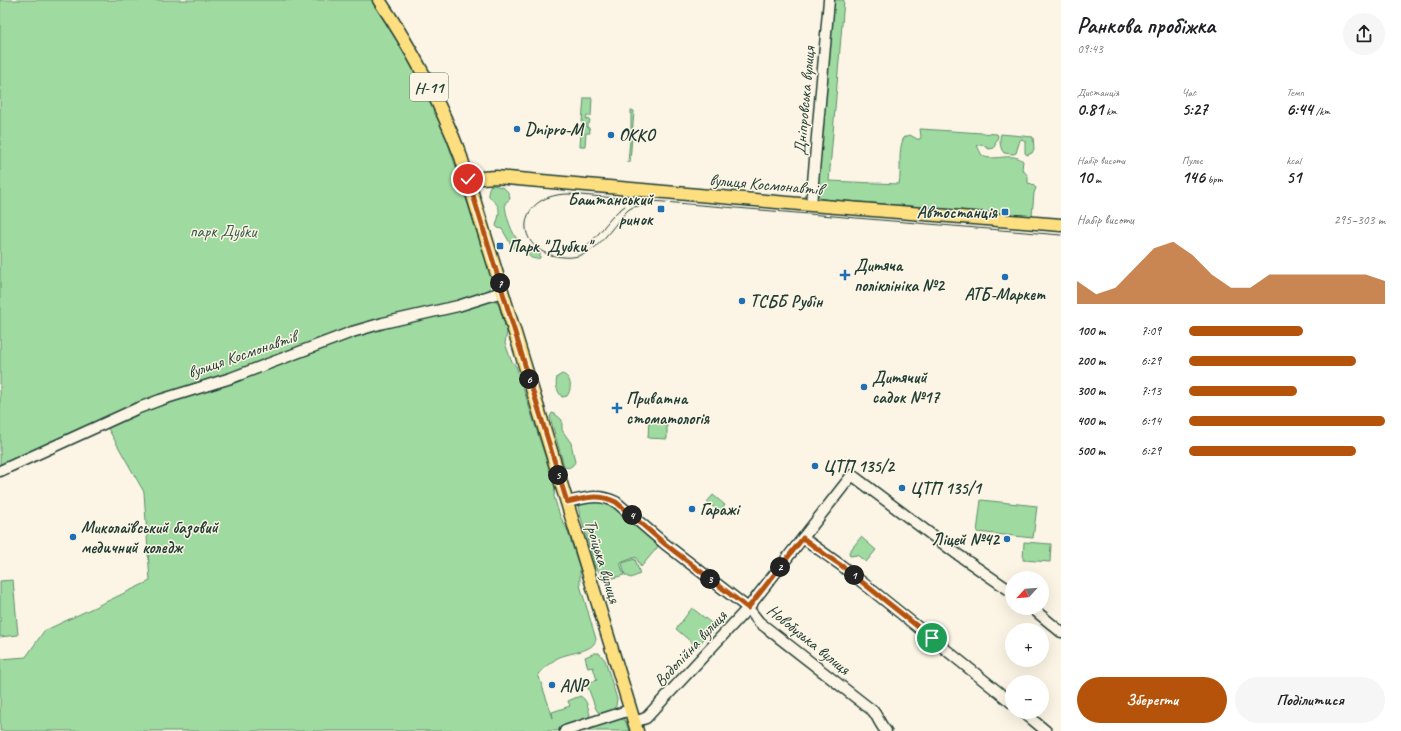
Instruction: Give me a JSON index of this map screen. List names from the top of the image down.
{
  "streets": {
    "main road": ["Н-11", "вулиця Космонавтів", "Троїцька вулиця"],
    "street": ["Дніпровська вулиця", "Новобузька вулиця", "Водопійна вулиця"]
  },
  "crossings": [
    ["Дніпровська вулиця", "вулиця Космонавтів"],
    ["вулиця Космонавтів", "Троїцька вулиця"],
    ["Троїцька вулиця", "Новобузька вулиця"],
    ["Троїцька вулиця", "Водопійна вулиця"],
    ["Новобузька вулиця", "Водопійна вулиця"]
  ],
  "parks": ["парк Дубки"],
  "places": {
    "other": [
      "Dnipro-M",
      "ОККО",
      "АТБ-Маркет",
      "ТСББ Рубін",
      "Дитячий садок №17",
      "ЦТП 135/2",
      "ЦТП 135/1",
      "Гаражі",
      "Миколаївський базовий медичний коледж",
      "Ліцей №42",
      "ANP"
    ],
    "transit": ["Баштанський ринок", "Автостанція", "Парк \"Дубки\""],
    "health": ["Дитяча поліклініка №2", "Приватна стоматологія"]
  },
  "north": "bottom left",
  "page": {
    "heading": ["Ранкова пробіжка", "09:43"],
    "stats": [
      ["Дистанція", "0.81 km"],
      ["Час", "5:27"],
      ["Темп", "6:44 /km"],
      ["Набір висоти", "10 m"],
      ["Пульс", "146 bpm"],
      ["kcal", "51"]
    ],
    "chart": ["Набір висоти", "295–303 m"],
    "pins": [
      "7",
      "6",
      "5",
      "4",
      "2",
      "1",
      "3"
    ],
    "list": [
      {
        "name": "100 m",
        "note": "7:09"
      },
      {
        "name": "200 m",
        "note": "6:29"
      },
      {
        "name": "300 m",
        "note": "7:13"
      },
      {
        "name": "400 m",
        "note": "6:14"
      },
      {
        "name": "500 m",
        "note": "6:29"
      }
    ],
    "map_buttons": ["+", "−"],
    "buttons": ["Зберегти", "Поділитися"]
  }
}
